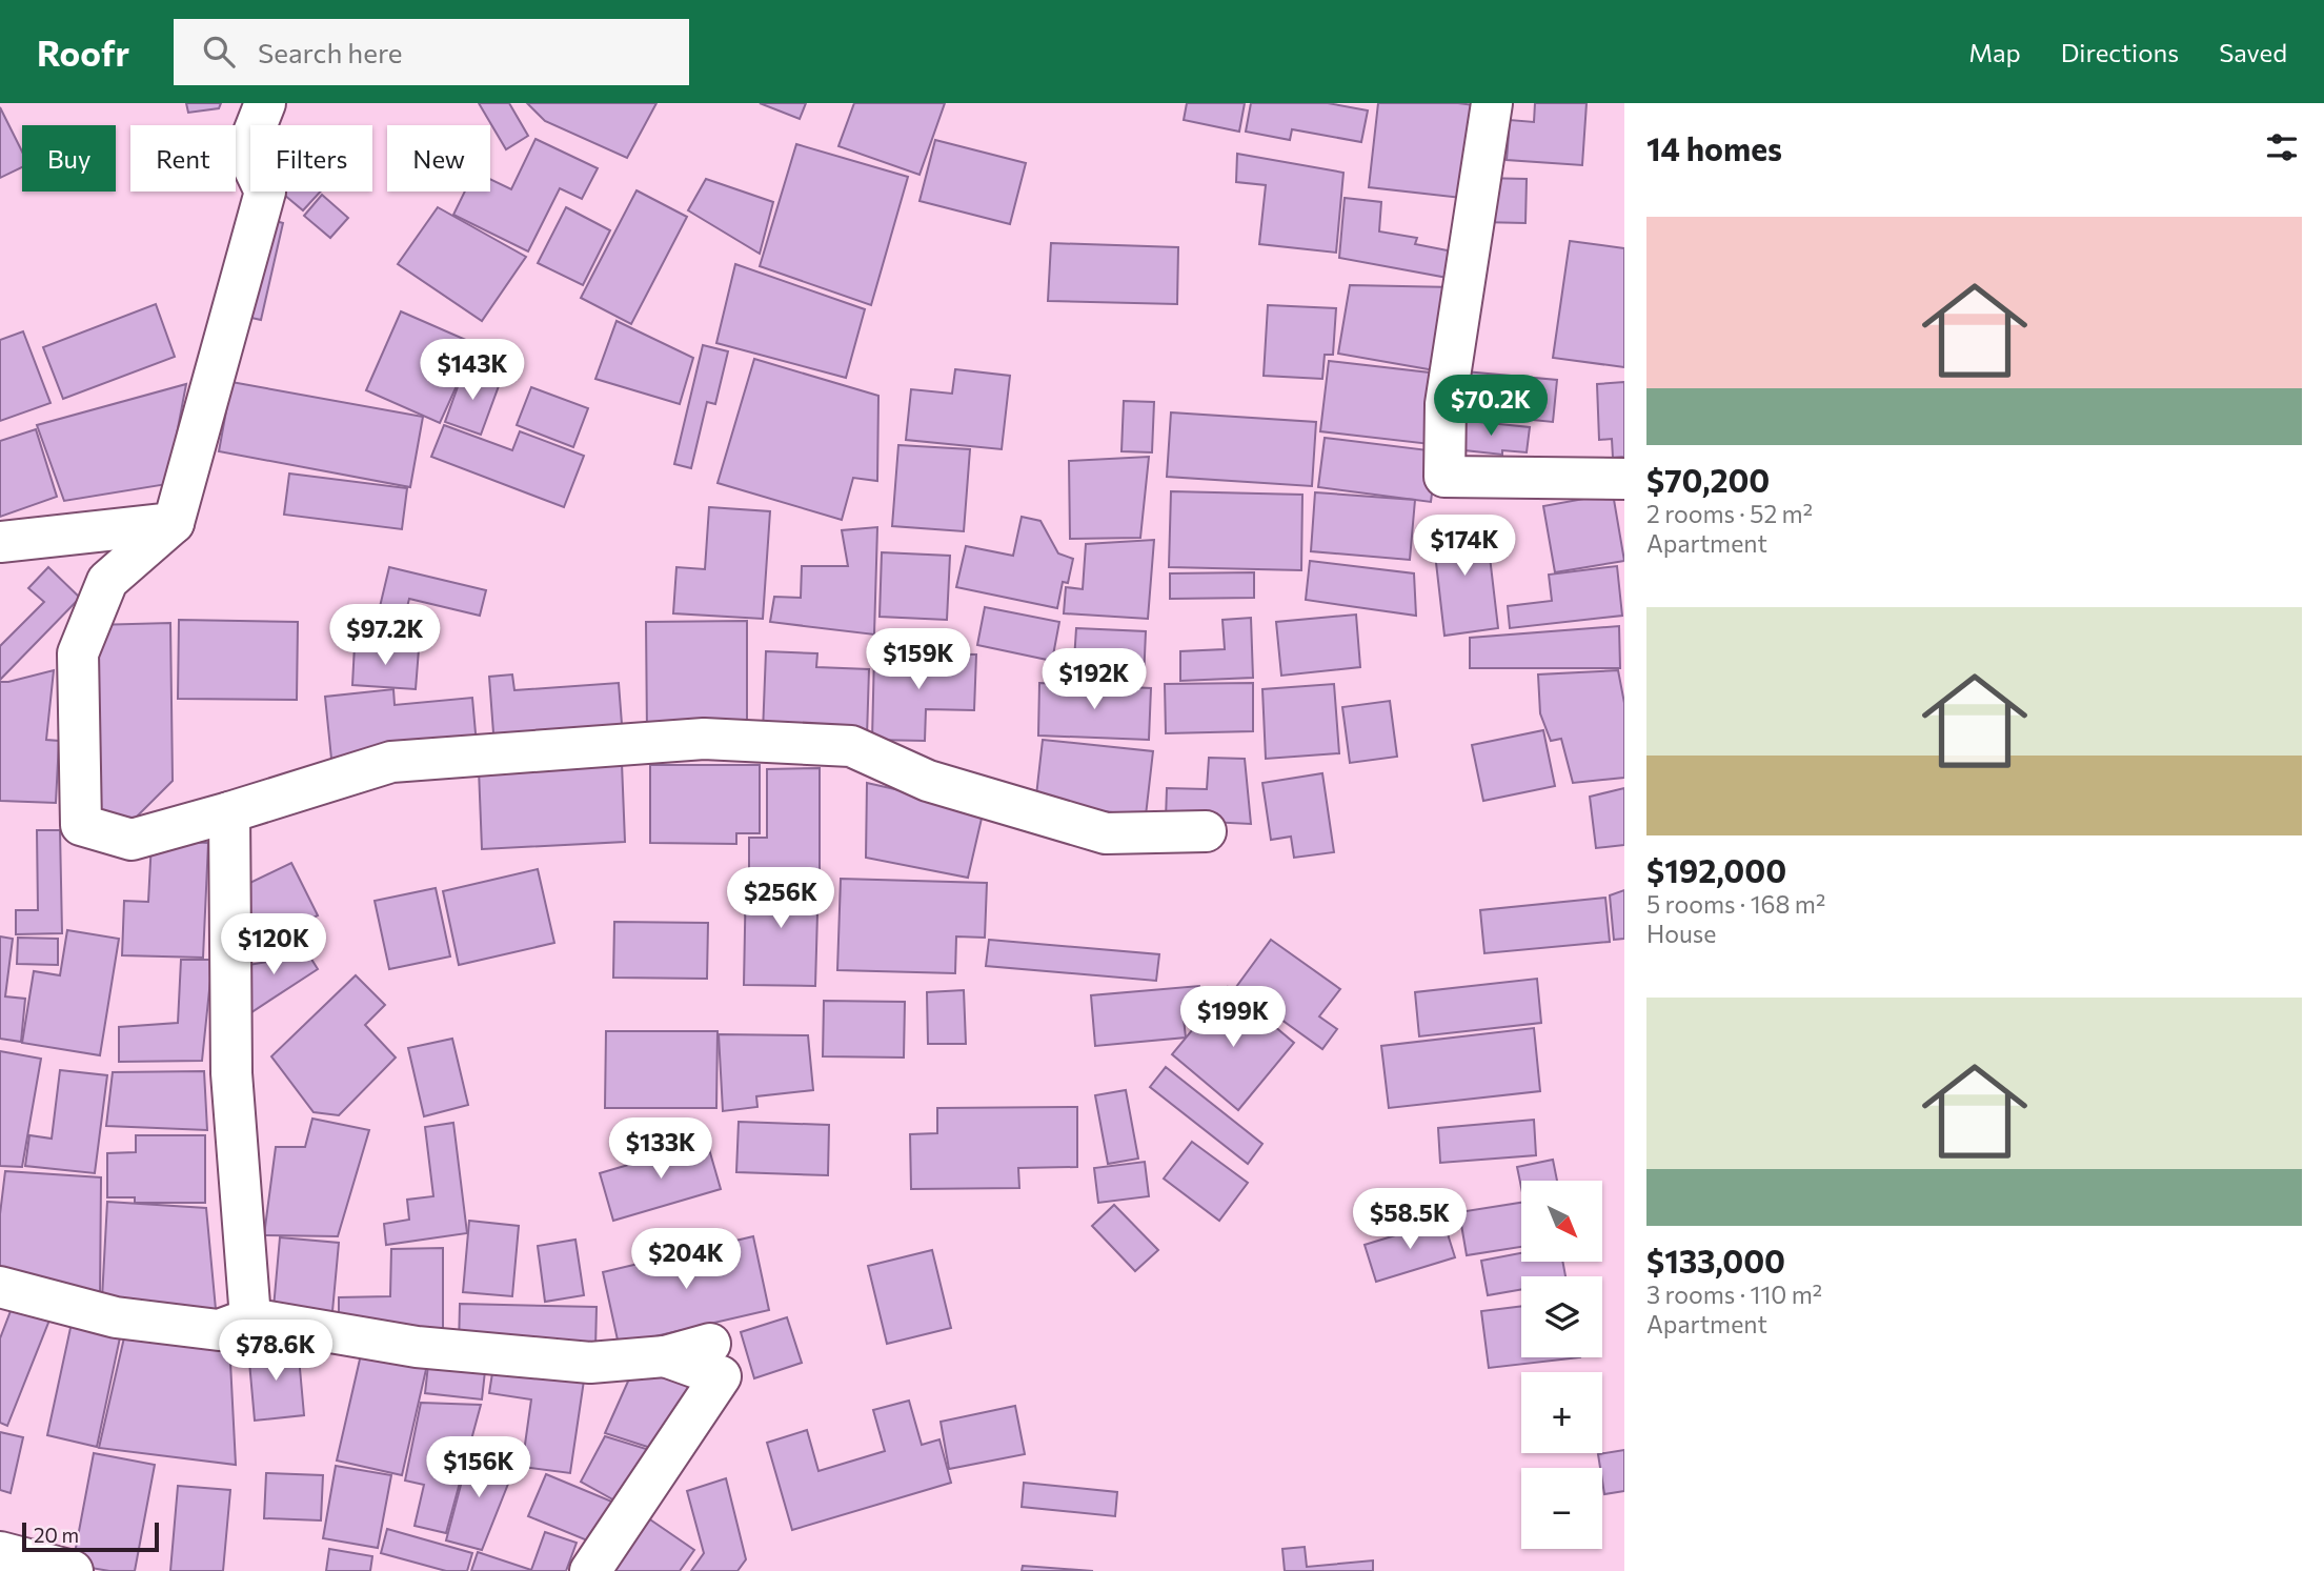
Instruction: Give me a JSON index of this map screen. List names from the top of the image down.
{
  "scale_bar": "20 m",
  "north": "bottom right",
  "page": {
    "header": "Roofr",
    "search": "Search here",
    "nav": ["Map", "Directions", "Saved"],
    "heading": "14 homes",
    "chip": [
      "Buy",
      "Rent",
      "Filters",
      "New"
    ],
    "list": [
      {
        "name": "$70,200",
        "note": "2 rooms · 52 m² · Apartment"
      },
      {
        "name": "$192,000",
        "note": "5 rooms · 168 m² · House"
      },
      {
        "name": "$133,000",
        "note": "3 rooms · 110 m² · Apartment"
      }
    ],
    "price": [
      "$143K",
      "$70.2K",
      "$174K",
      "$97.2K",
      "$159K",
      "$192K",
      "$256K",
      "$120K",
      "$199K",
      "$133K",
      "$58.5K",
      "$204K",
      "$78.6K",
      "$156K"
    ],
    "map_buttons": ["+", "−"],
    "scale": "20 m"
  }
}
